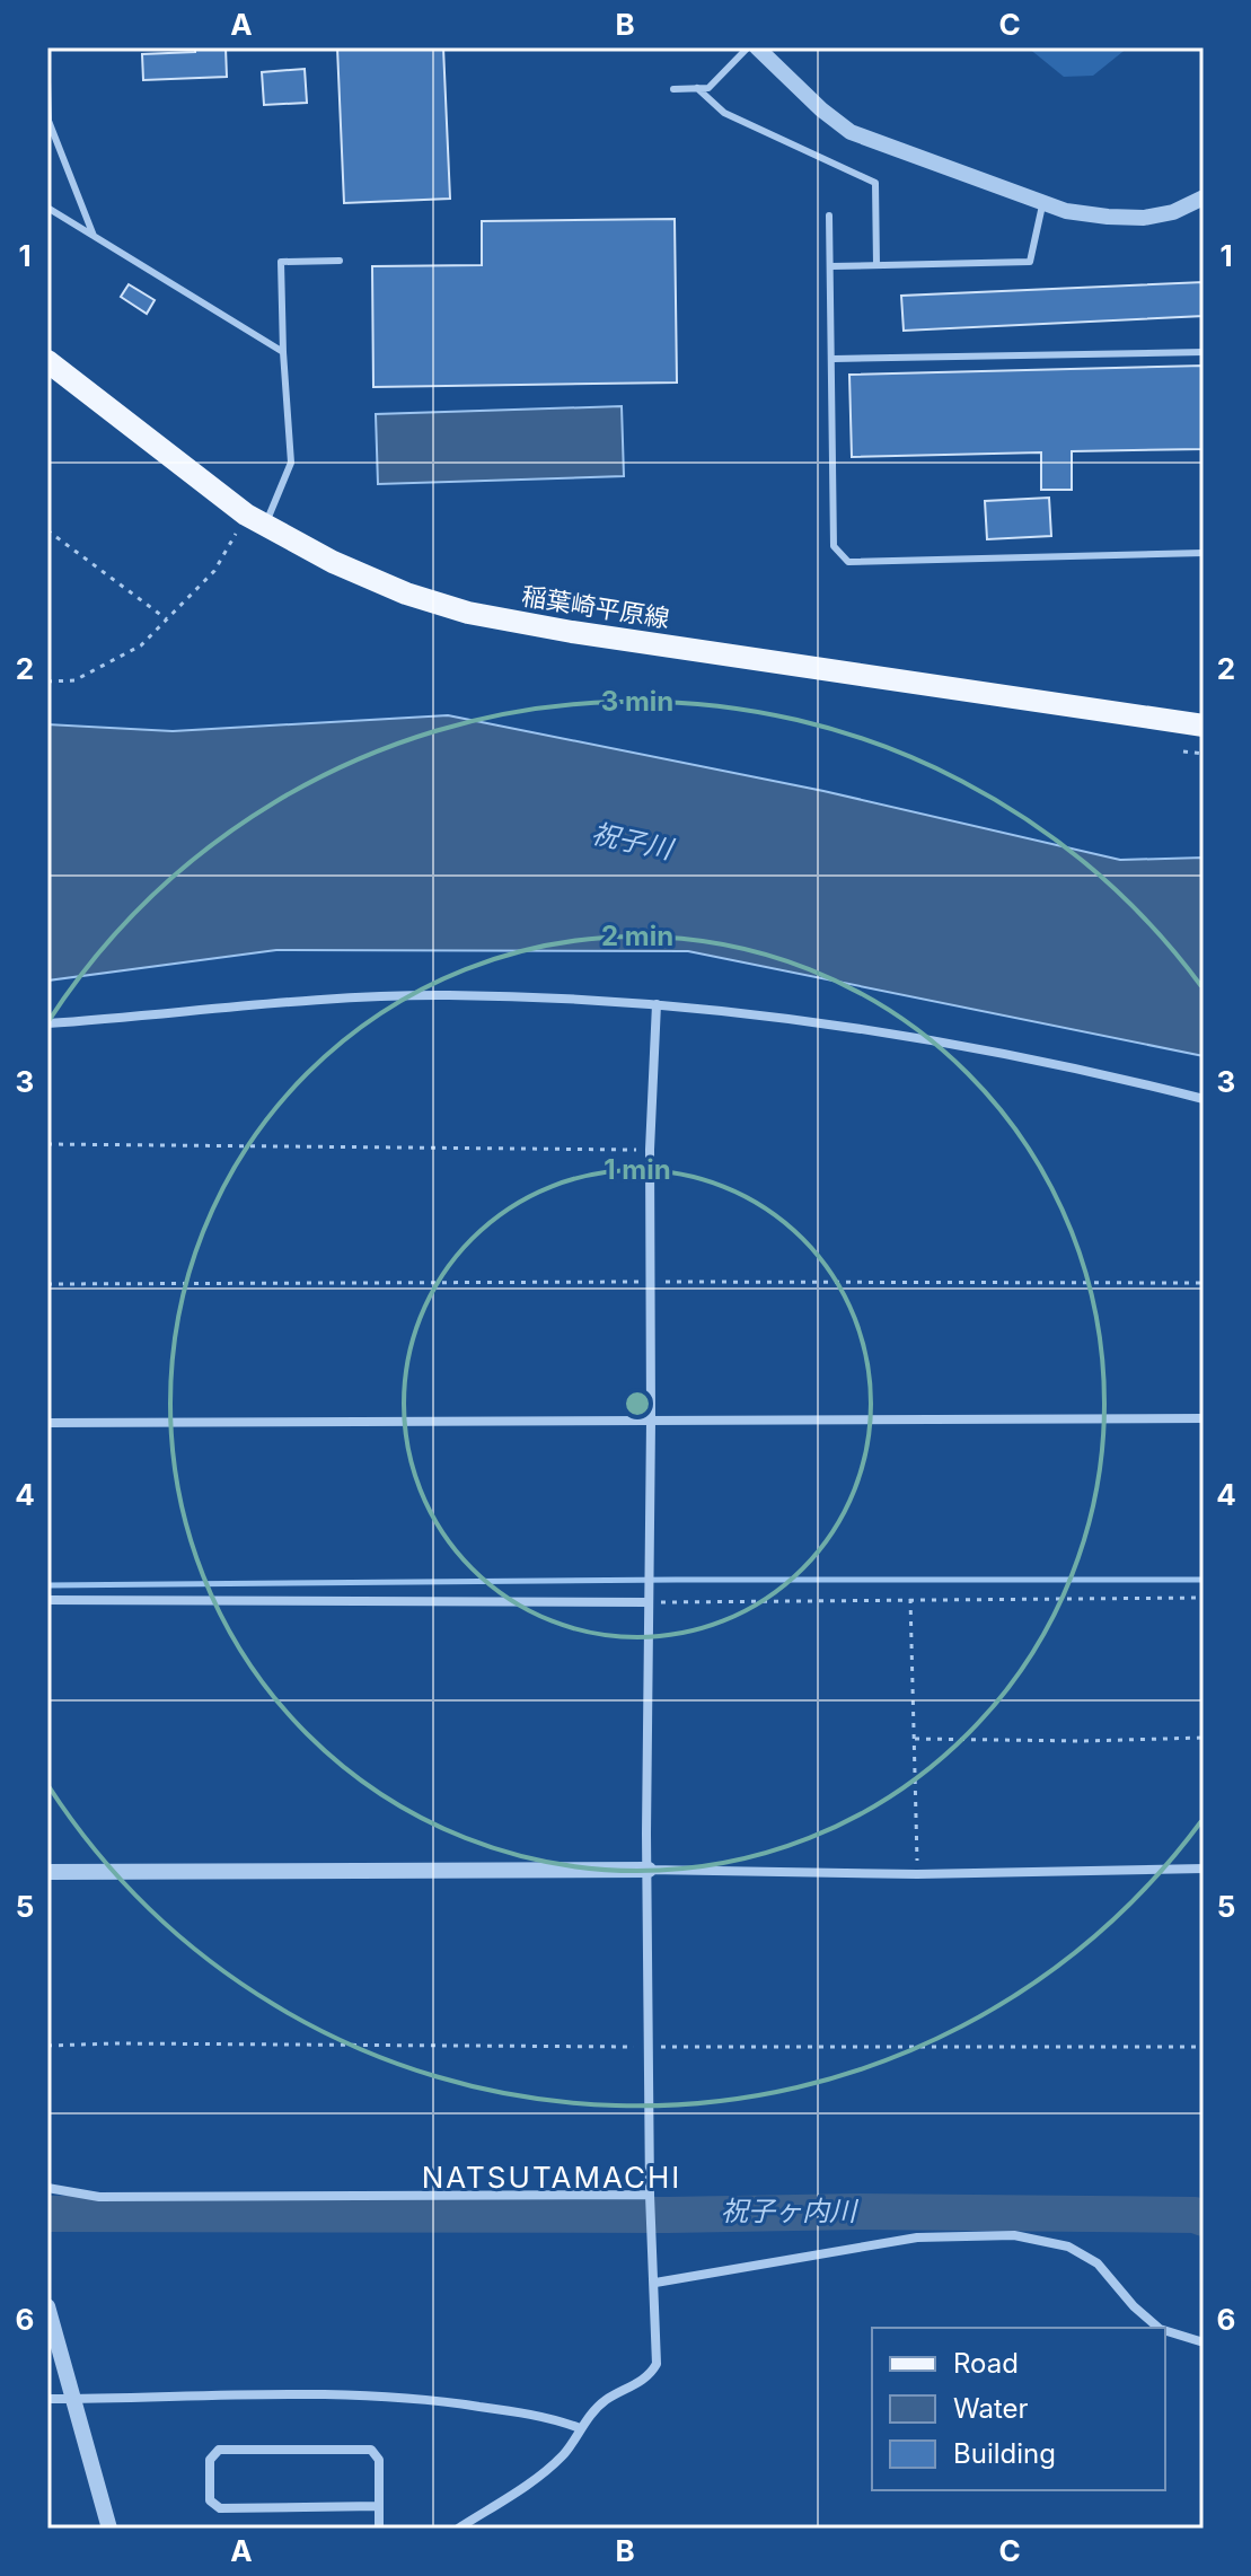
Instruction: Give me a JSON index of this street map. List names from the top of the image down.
{
  "streets": {
    "main road": ["稲葉崎平原線"]
  },
  "districts": ["NATSUTAMACHI"],
  "water": ["祝子川", "祝子ヶ内川"],
  "legend": ["Road", "Water", "Building"],
  "grid": {
    "columns": ["A", "B", "C"],
    "rows": [
      "1",
      "2",
      "3",
      "4",
      "5",
      "6"
    ]
  },
  "rings": ["3 min", "2 min", "1 min"]
}
